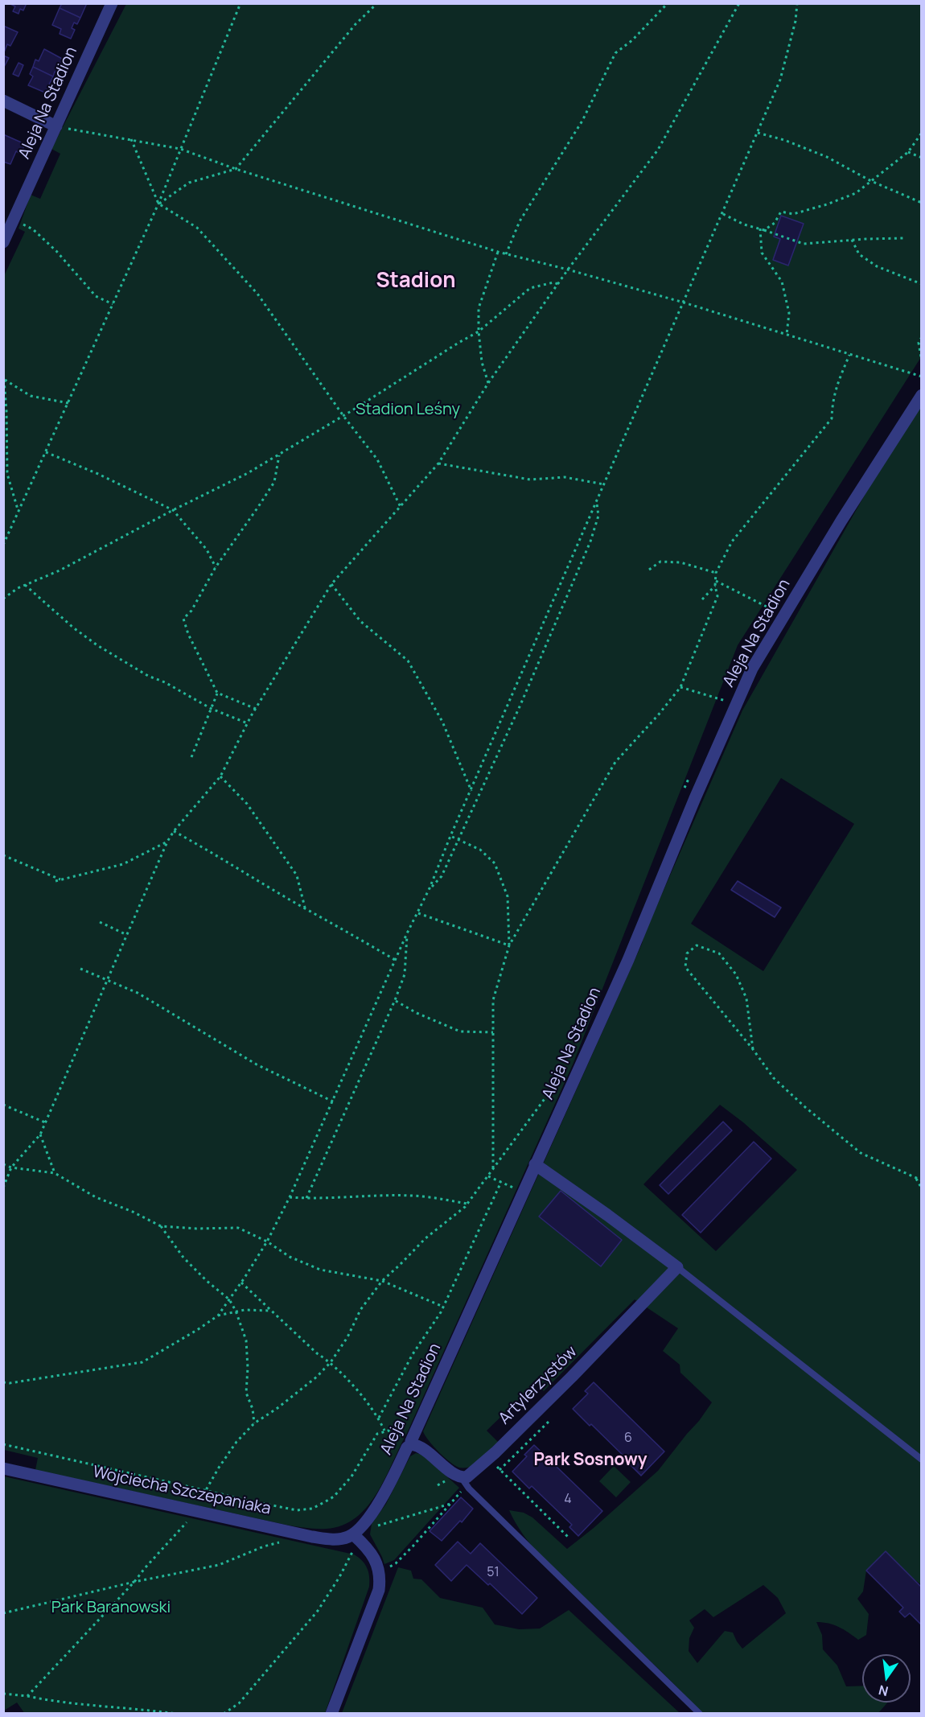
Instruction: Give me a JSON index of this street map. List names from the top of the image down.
{
  "streets": {
    "street": ["Aleja Na Stadion", "Artylerzystów", "Wojciecha Szczepaniaka"]
  },
  "crossings": [
    ["Aleja Na Stadion", "Wojciecha Szczepaniaka"]
  ],
  "districts": ["Stadion", "Park Sosnowy"],
  "parks": ["Stadion Leśny", "Park Baranowski"],
  "house_numbers": ["6", "4", "51"],
  "north": "bottom"
}
